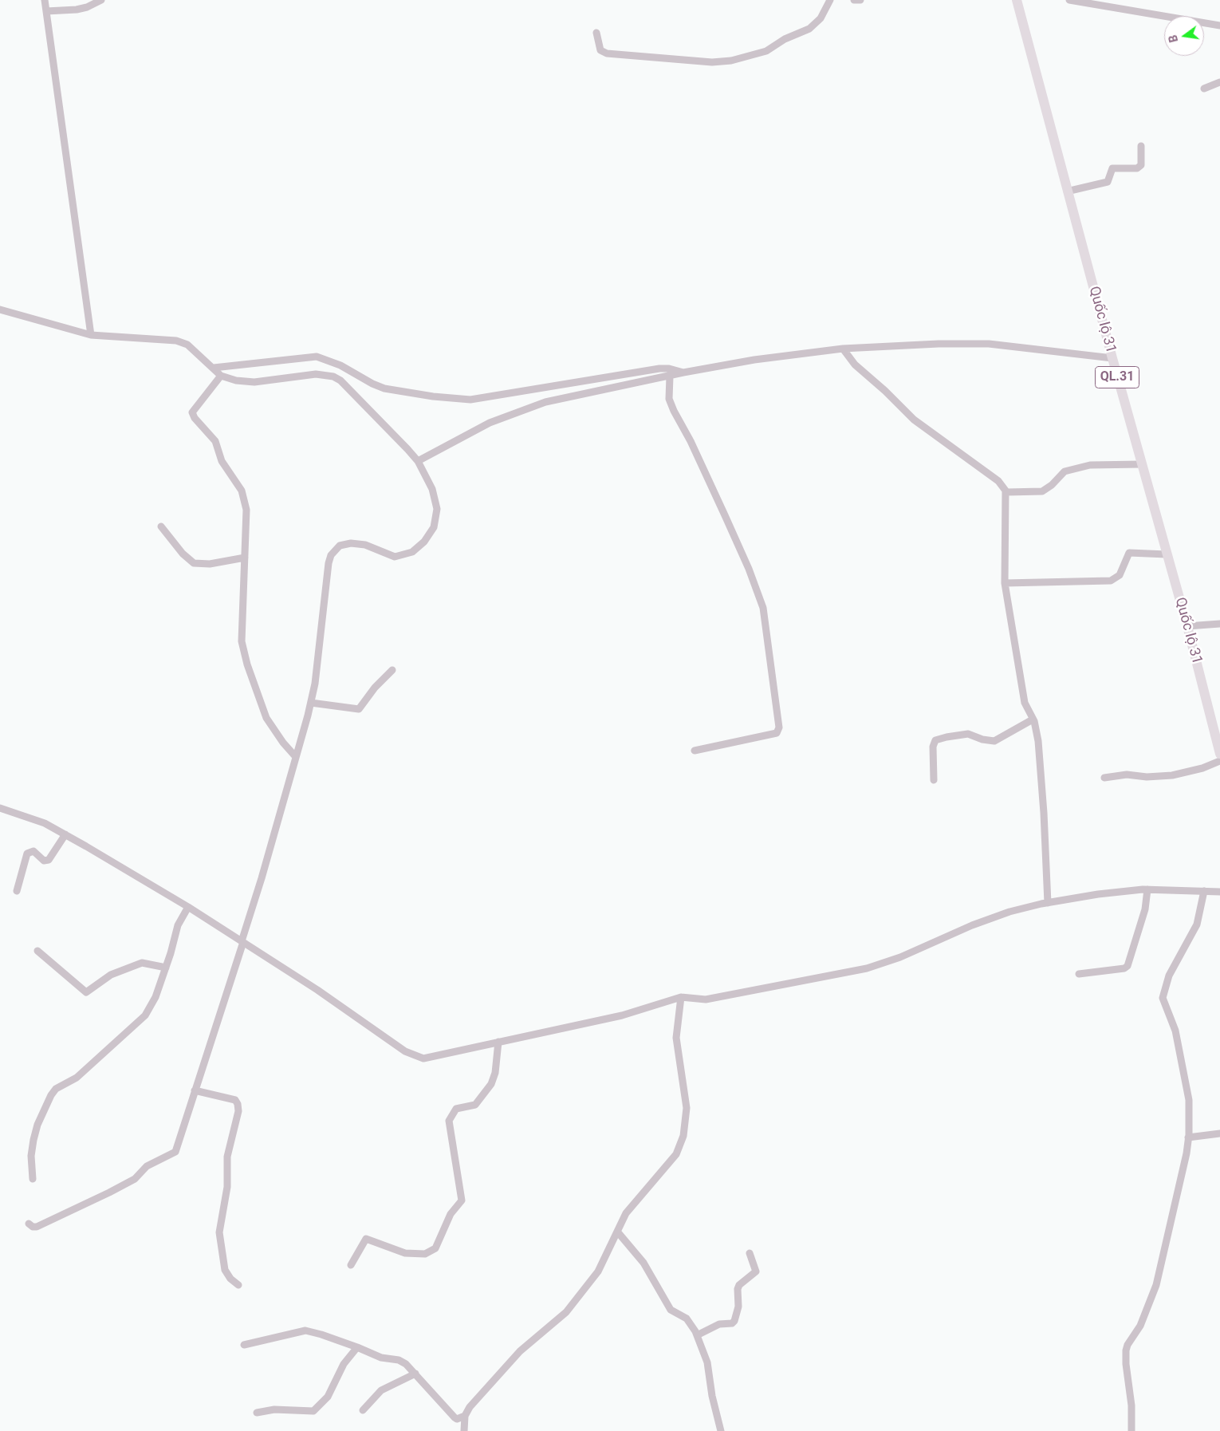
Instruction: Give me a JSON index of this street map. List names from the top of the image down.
{
  "streets": {
    "highway": ["Quốc lộ 31", "QL.31"]
  },
  "north": "left"
}
